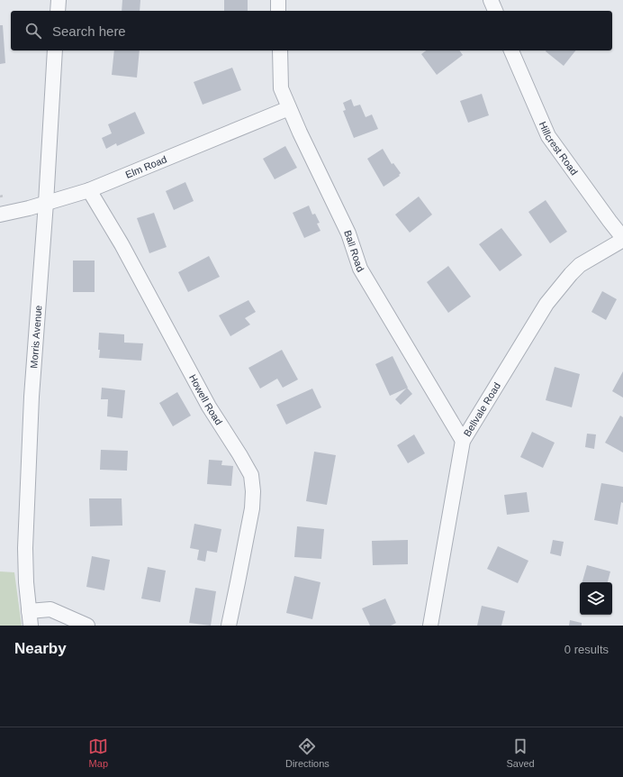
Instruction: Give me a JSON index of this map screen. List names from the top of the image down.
{
  "streets": {
    "street": [
      "Hillcrest Road",
      "Elm Road",
      "Ball Road",
      "Morris Avenue",
      "Howell Road",
      "Bellvale Road"
    ]
  },
  "crossings": [
    ["Hillcrest Road", "Bellvale Road"],
    ["Elm Road", "Ball Road"],
    ["Elm Road", "Morris Avenue"],
    ["Elm Road", "Howell Road"],
    ["Ball Road", "Bellvale Road"]
  ],
  "page": {
    "search": "Search here",
    "heading": ["Nearby", "0 results"],
    "nav": ["Map", "Directions", "Saved"]
  }
}
